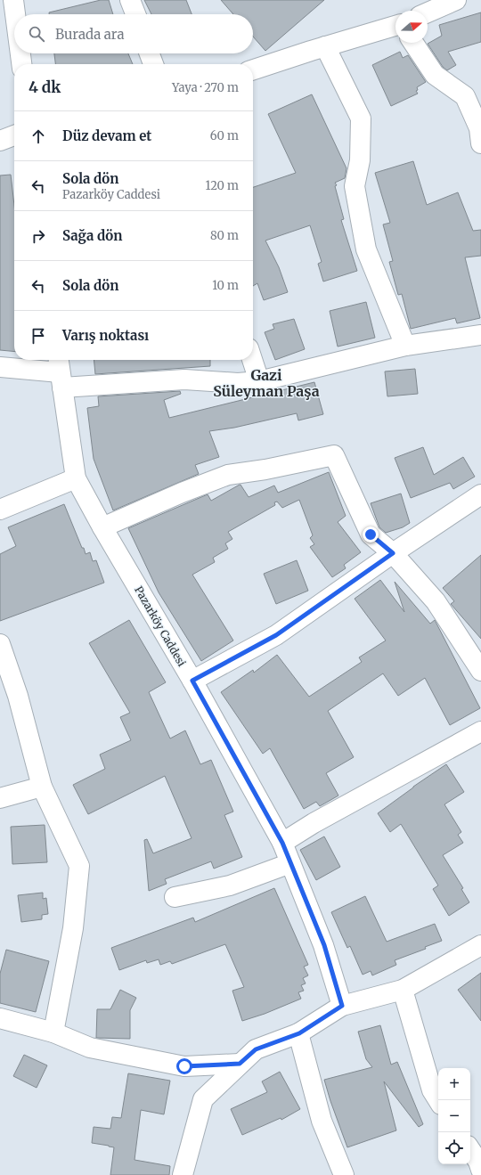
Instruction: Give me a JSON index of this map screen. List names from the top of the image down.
{
  "streets": {
    "street": ["Pazarköy Caddesi"]
  },
  "districts": ["Gazi Süleyman Paşa"],
  "north": "right",
  "page": {
    "search": "Burada ara",
    "heading": ["4 dk", "Yaya · 270 m"],
    "list": [
      ["Düz devam et", "60 m"],
      ["Sola dön", "Pazarköy Caddesi", "120 m"],
      ["Sağa dön", "80 m"],
      ["Sola dön", "10 m"],
      "Varış noktası"
    ],
    "map_buttons": ["+", "−"]
  }
}
